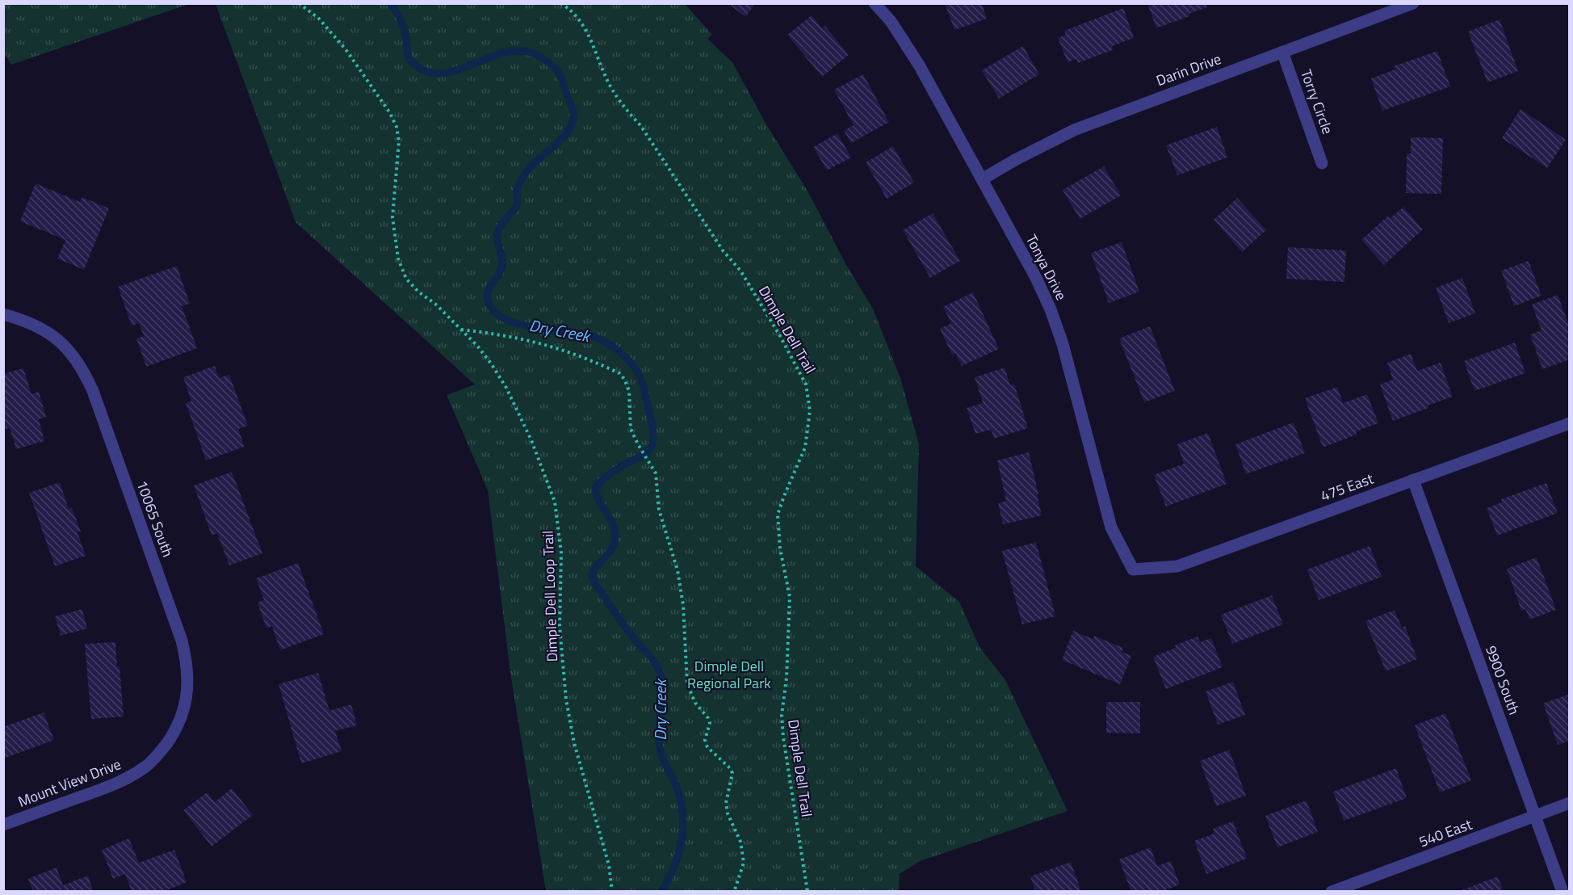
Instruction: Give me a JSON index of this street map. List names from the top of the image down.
{
  "streets": {
    "street": [
      "Darin Drive",
      "Torry Circle",
      "Tonya Drive",
      "475 East",
      "10065 South",
      "9900 South",
      "Mount View Drive",
      "540 East"
    ],
    "path": ["Dimple Dell Trail", "Dimple Dell Loop Trail"]
  },
  "crossings": [
    ["Darin Drive", "Torry Circle"],
    ["Darin Drive", "Tonya Drive"],
    ["Tonya Drive", "475 East"],
    ["475 East", "9900 South"],
    ["10065 South", "Mount View Drive"],
    ["9900 South", "540 East"]
  ],
  "water": ["Dry Creek"],
  "parks": ["Dimple Dell Regional Park"]
}
